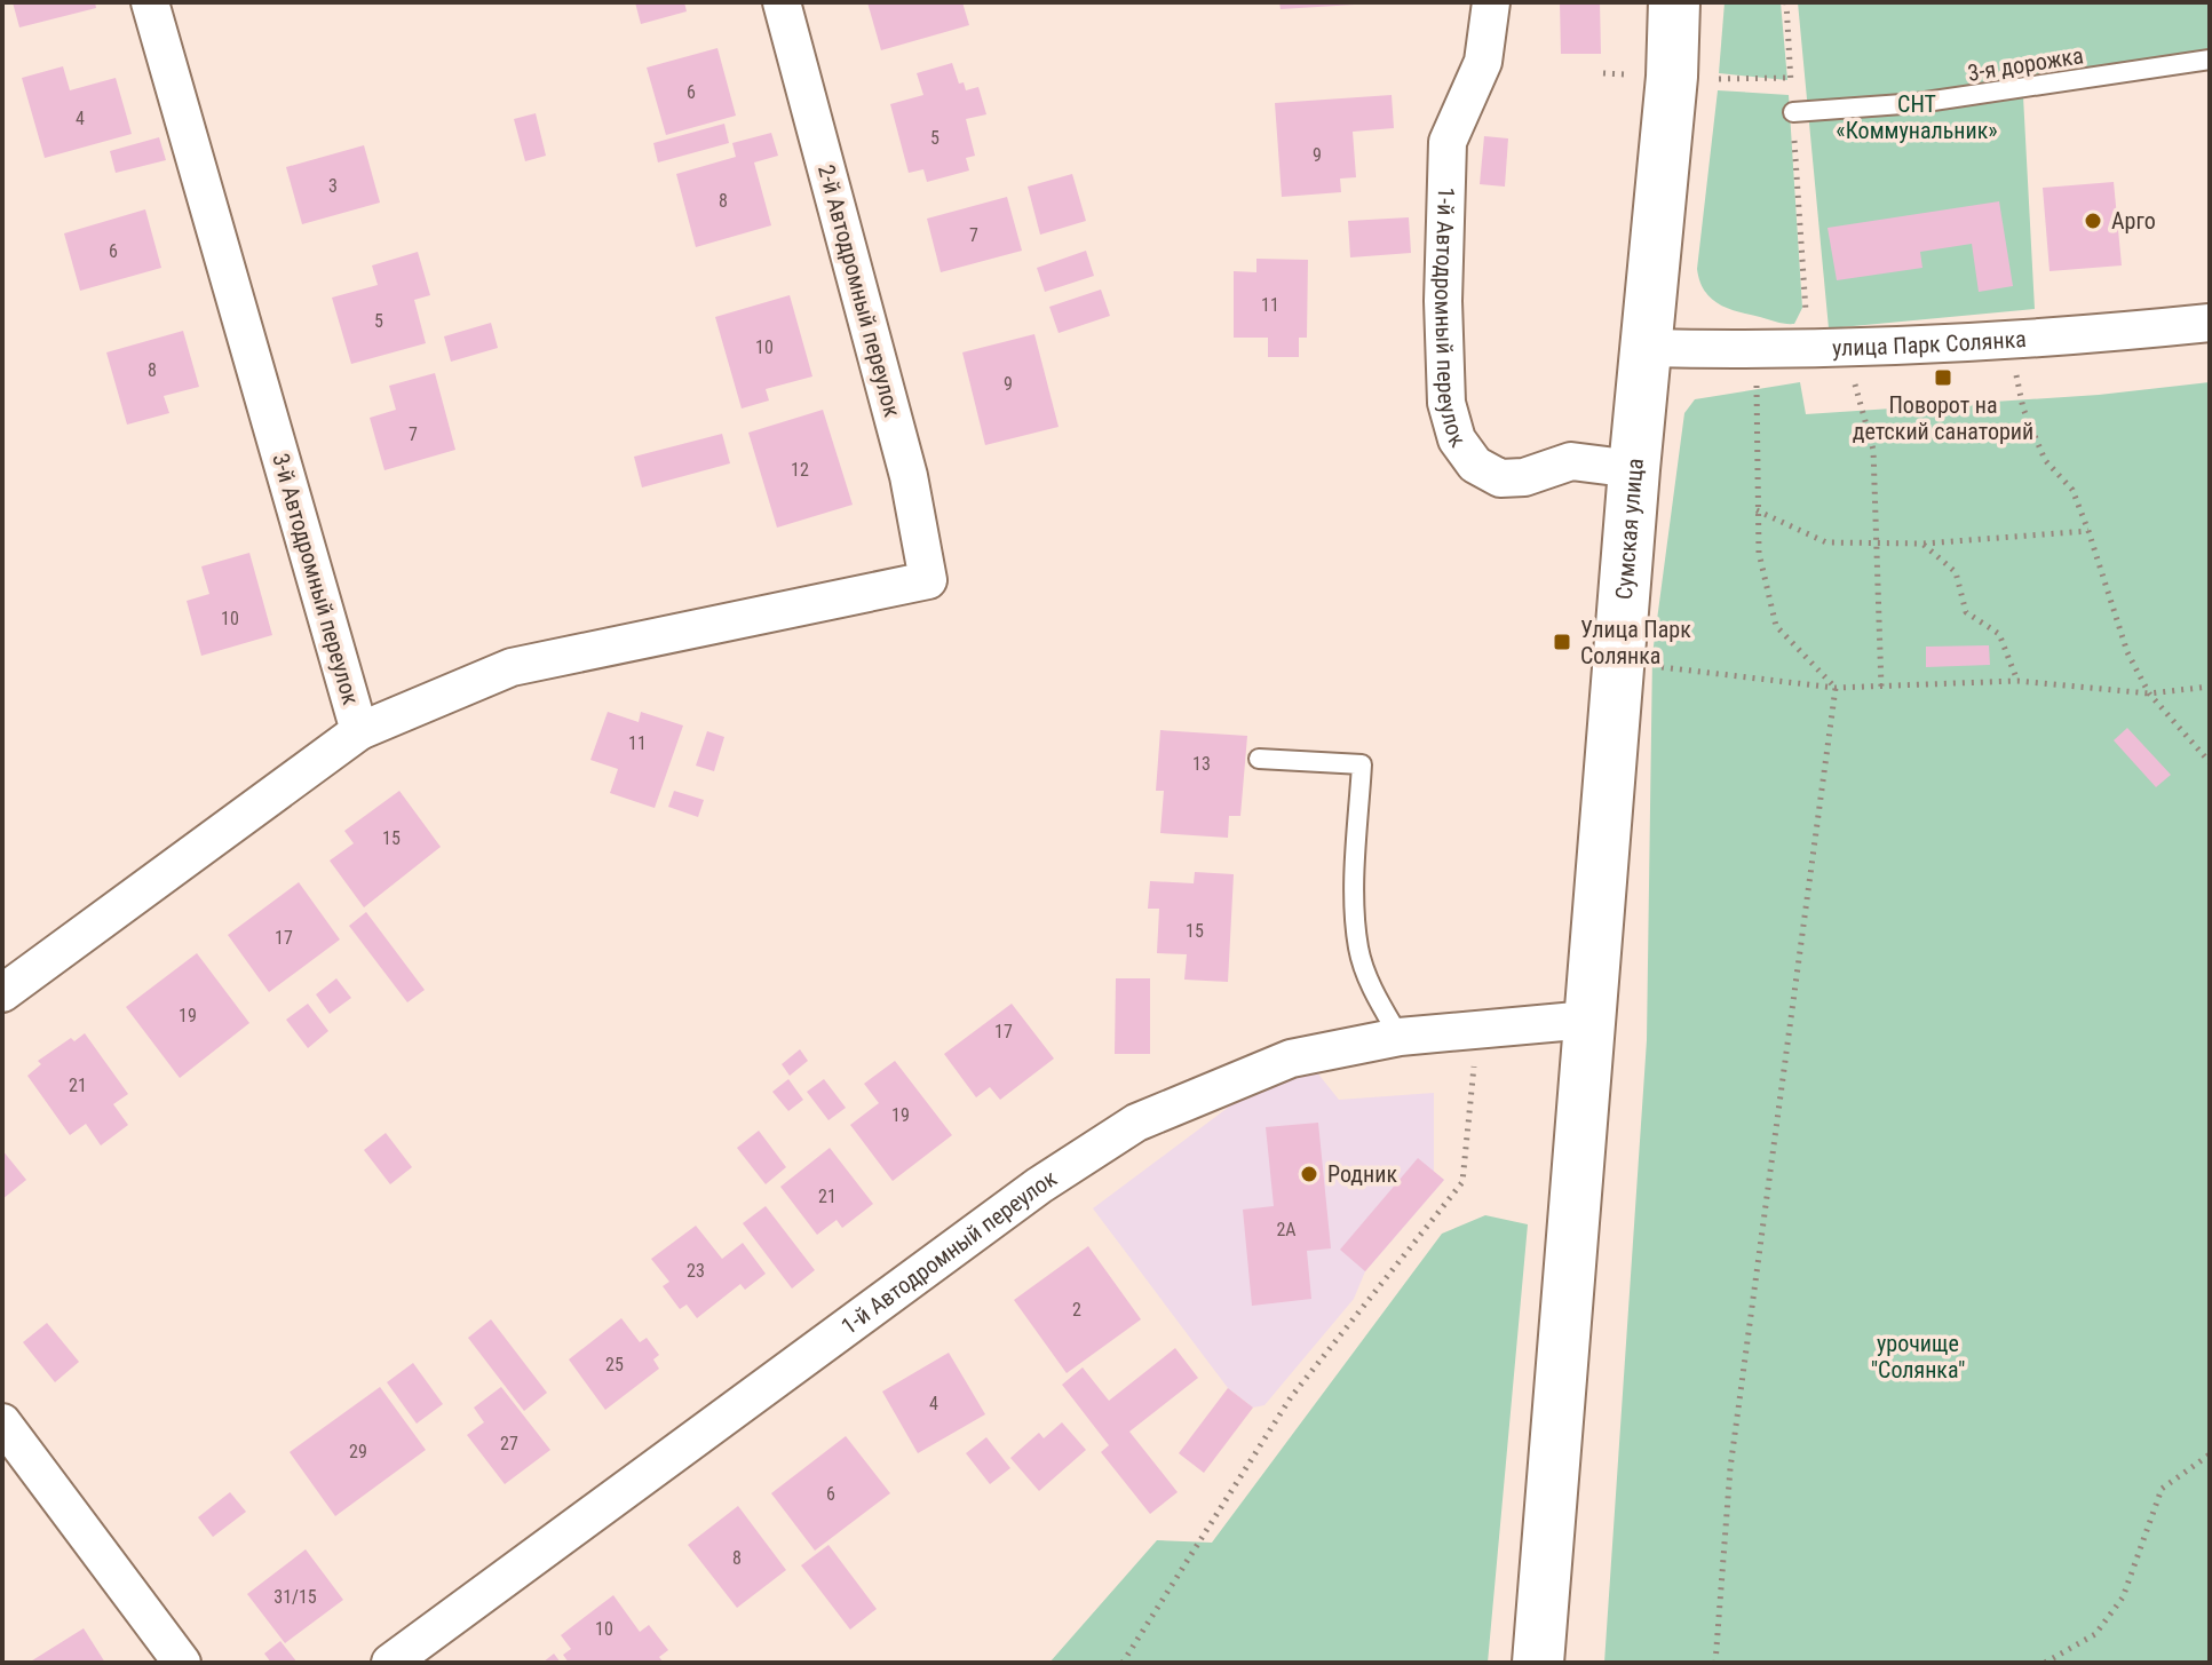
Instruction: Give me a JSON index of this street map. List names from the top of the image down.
{
  "streets": {
    "main road": ["Сумская улица"],
    "street": [
      "2-й Автодромный переулок",
      "1-й Автодромный переулок",
      "улица Парк Солянка",
      "3-й Автодромный переулок"
    ],
    "lane": ["3-я дорожка"]
  },
  "crossings": [
    ["2-й Автодромный переулок", "3-й Автодромный переулок"],
    ["1-й Автодромный переулок", "Сумская улица"],
    ["улица Парк Солянка", "Сумская улица"]
  ],
  "parks": ["СНТ «Коммунальник»", "урочище \"Солянка\""],
  "places": {
    "other": ["Арго", "Родник"],
    "transit": ["Поворот на детский санаторий", "Улица Парк Солянка"]
  },
  "house_numbers": [
    "6",
    "4",
    "5",
    "9",
    "3",
    "8",
    "7",
    "6",
    "11",
    "5",
    "10",
    "8",
    "9",
    "7",
    "12",
    "10",
    "11",
    "13",
    "15",
    "15",
    "17",
    "19",
    "17",
    "21",
    "19",
    "21",
    "2А",
    "23",
    "2",
    "25",
    "4",
    "27",
    "29",
    "6",
    "8",
    "31/15",
    "10"
  ]
}
